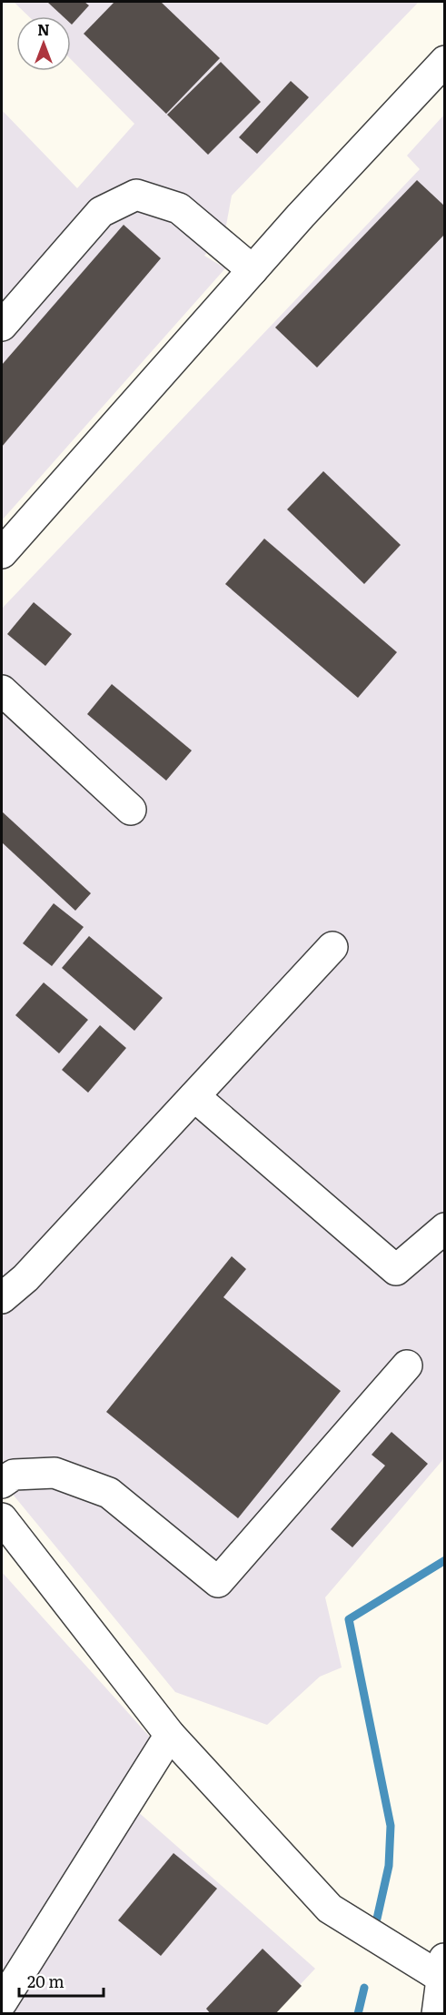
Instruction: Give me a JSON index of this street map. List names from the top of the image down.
{
  "scale_bar": "20 m",
  "north": "top"
}
